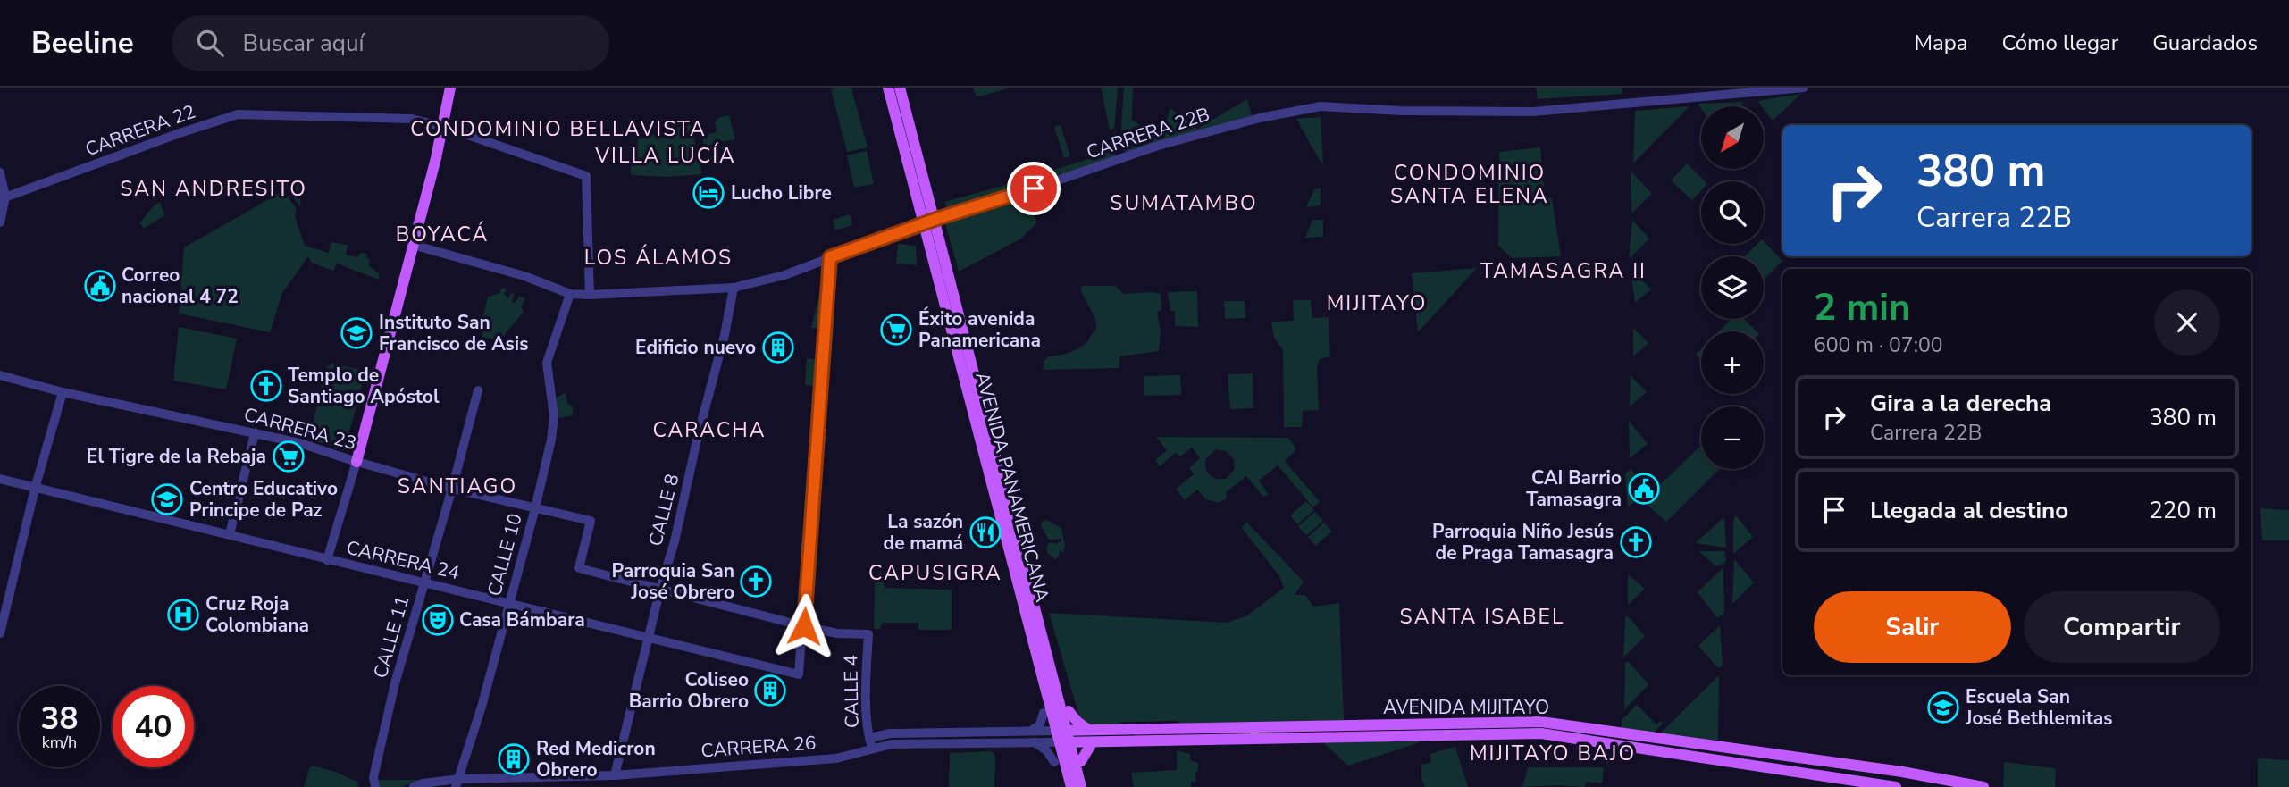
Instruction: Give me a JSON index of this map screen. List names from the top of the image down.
{
  "streets": {
    "main road": ["AVENIDA PANAMERICANA", "AVENIDA MIJITAYO"],
    "street": [
      "CARRERA 22",
      "CARRERA 22B",
      "CARRERA 23",
      "CALLE 8",
      "CALLE 10",
      "CARRERA 24",
      "CALLE 11",
      "CALLE 4",
      "CARRERA 26"
    ]
  },
  "crossings": [
    ["CARRERA 22", "CARRERA 22B"],
    ["CARRERA 22B", "AVENIDA PANAMERICANA"],
    ["CARRERA 22B", "CALLE 8"],
    ["CARRERA 22B", "CALLE 10"],
    ["CARRERA 23", "CALLE 8"],
    ["CARRERA 23", "CALLE 10"],
    ["CARRERA 23", "CALLE 11"],
    ["AVENIDA PANAMERICANA", "AVENIDA MIJITAYO"],
    ["AVENIDA PANAMERICANA", "CARRERA 26"],
    ["CALLE 8", "CARRERA 24"],
    ["CALLE 8", "CARRERA 26"],
    ["CALLE 10", "CARRERA 24"],
    ["CALLE 10", "CARRERA 26"],
    ["CARRERA 24", "CALLE 11"],
    ["CARRERA 24", "CALLE 4"],
    ["CALLE 4", "CARRERA 26"],
    ["AVENIDA MIJITAYO", "CARRERA 26"]
  ],
  "districts": [
    "CONDOMINIO BELLAVISTA",
    "VILLA LUCÍA",
    "CONDOMINIO SANTA ELENA",
    "SAN ANDRESITO",
    "SUMATAMBO",
    "BOYACÁ",
    "LOS ÁLAMOS",
    "TAMASAGRA II",
    "MIJITAYO",
    "CARACHA",
    "SANTIAGO",
    "CAPUSIGRA",
    "SANTA ISABEL",
    "MIJITAYO BAJO"
  ],
  "places": {
    "hotel": ["Lucho Libre"],
    "public building": ["Correo nacional 4 72", "CAI Barrio Tamasagra"],
    "supermarket": ["Éxito avenida Panamericana", "El Tigre de la Rebaja"],
    "school or university": ["Instituto San Francisco de Asis", "Centro Educativo Principe de Paz", "Escuela San José Bethlemitas"],
    "building": ["Edificio nuevo", "Coliseo Barrio Obrero", "Red Medicron Obrero"],
    "church": ["Templo de Santiago Apóstol", "Parroquia Niño Jesús de Praga Tamasagra", "Parroquia San José Obrero"],
    "restaurant": ["La sazón de mamá"],
    "hospital": ["Cruz Roja Colombiana"],
    "theatre": ["Casa Bámbara"]
  },
  "north": "bottom left",
  "page": {
    "header": "Beeline",
    "search": "Buscar aquí",
    "nav": ["Mapa", "Cómo llegar", "Guardados"],
    "map_buttons": ["+", "−"],
    "turn": ["380 m", "Carrera 22B"],
    "heading": ["2 min", "600 m · 07:00"],
    "list": [
      {
        "name": "Gira a la derecha",
        "note": "Carrera 22B",
        "value": "380 m"
      },
      {
        "name": "Llegada al destino",
        "value": "220 m"
      }
    ],
    "buttons": ["Salir", "Compartir"],
    "speed": "38 km/h",
    "limit": "40"
  }
}
